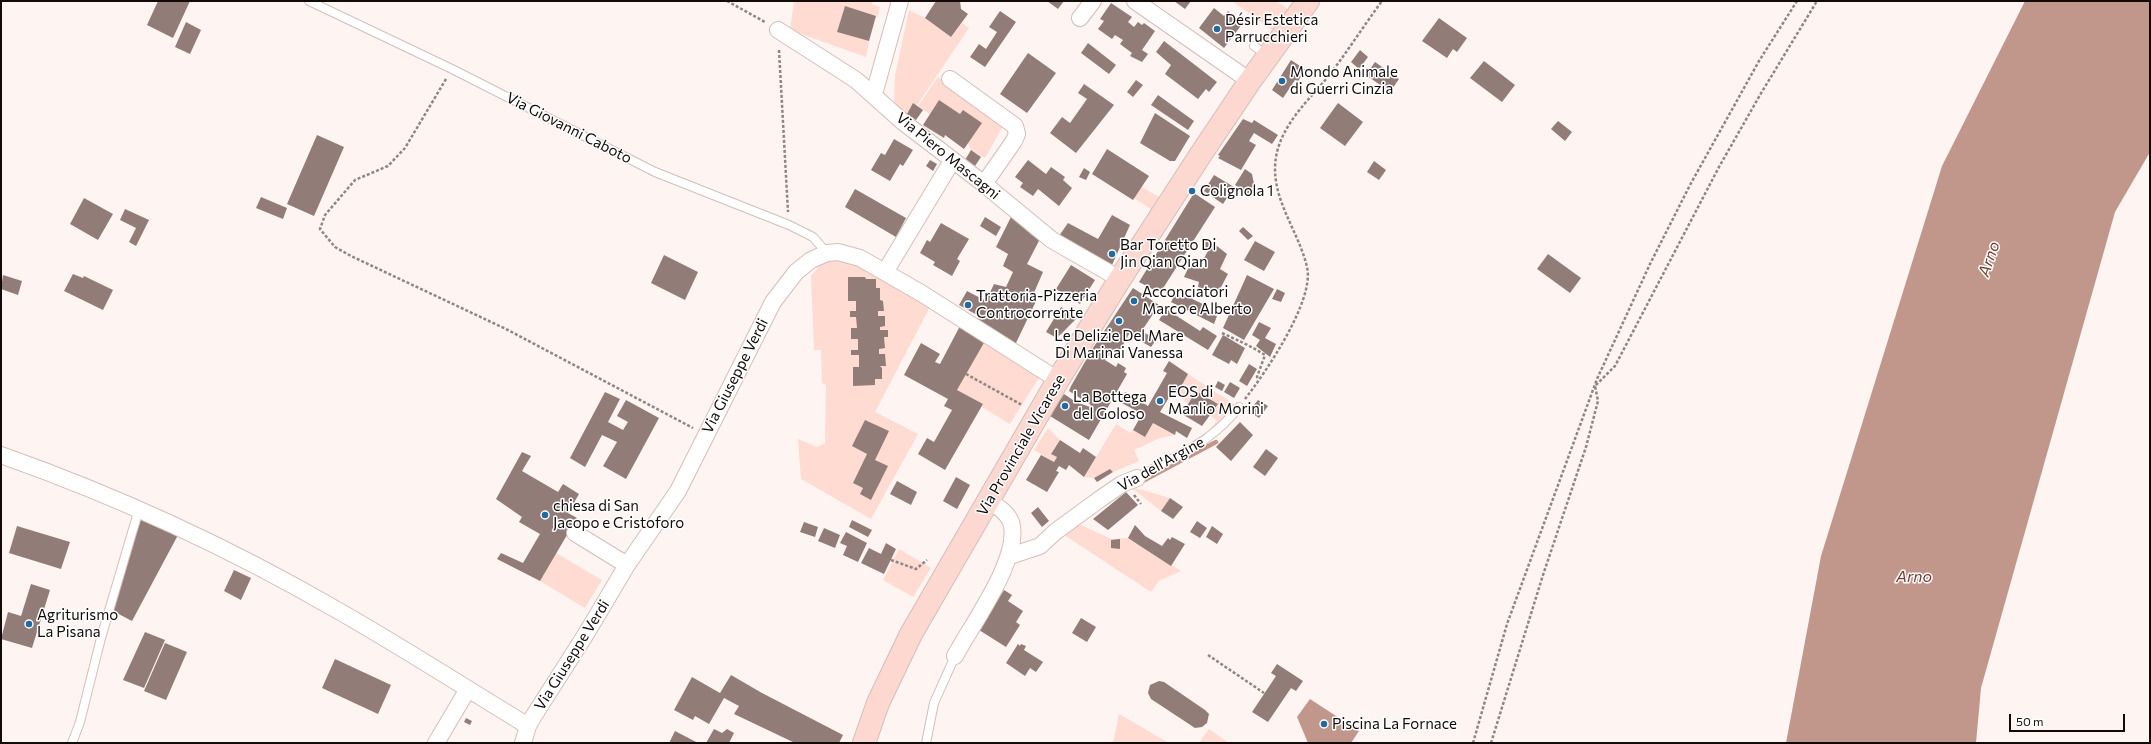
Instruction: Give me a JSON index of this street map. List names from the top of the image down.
{
  "streets": {
    "main road": ["Via Provinciale Vicarese"],
    "street": ["Via Piero Mascagni", "Via Giuseppe Verdi", "Via dell'Argine"],
    "lane": ["Via Giovanni Caboto"]
  },
  "crossings": [
    ["Via Giovanni Caboto", "Via Giuseppe Verdi"],
    ["Via Piero Mascagni", "Via Provinciale Vicarese"],
    ["Via Giuseppe Verdi", "Via Provinciale Vicarese"]
  ],
  "water": ["Arno"],
  "places": [
    "Désir Estetica Parrucchieri",
    "Mondo Animale di Guerri Cinzia",
    "Colignola 1",
    "Bar Toretto Di Jin Qian Qian",
    "Acconciatori Marco e Alberto",
    "Trattoria-Pizzeria Controcorrente",
    "Le Delizie Del Mare Di Marinai Vanessa",
    "EOS di Manlio Morini",
    "La Bottega del Goloso",
    "chiesa di San Jacopo e Cristoforo",
    "Agriturismo La Pisana",
    "Piscina La Fornace"
  ],
  "scale_bar": "50 m"
}
